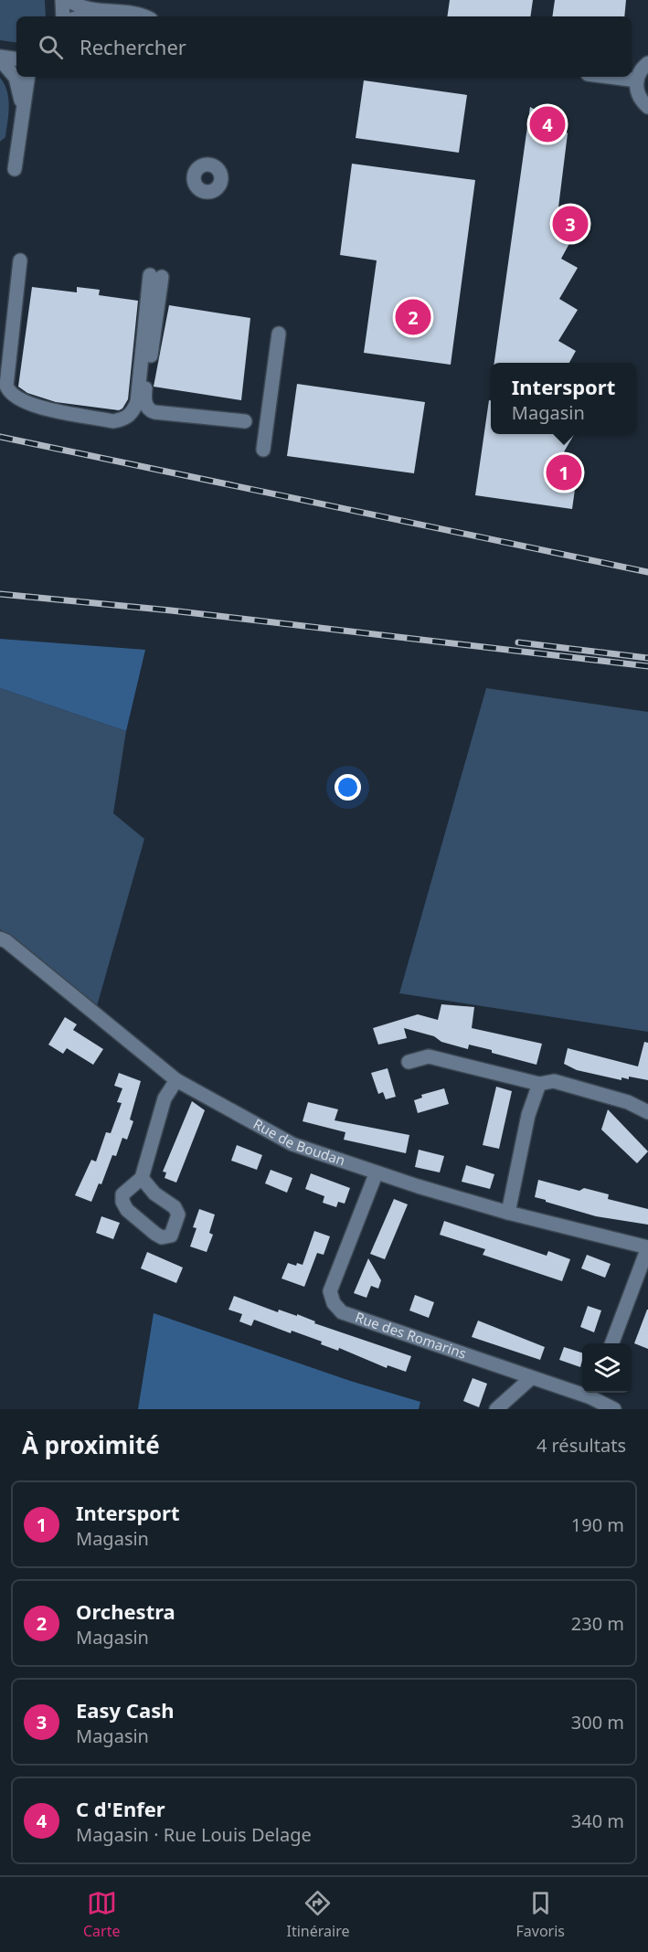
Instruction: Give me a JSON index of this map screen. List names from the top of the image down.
{
  "streets": {
    "street": ["Rue de Boudan", "Rue des Romarins"]
  },
  "crossings": [
    ["Rue de Boudan", "Rue des Romarins"]
  ],
  "page": {
    "search": "Rechercher",
    "pins": [
      "4",
      "3",
      "2",
      "1"
    ],
    "popup": ["Intersport", "Magasin"],
    "heading": ["À proximité", "4 résultats"],
    "list": [
      {
        "mark": "1",
        "name": "Intersport",
        "note": "Magasin",
        "value": "190 m"
      },
      {
        "mark": "2",
        "name": "Orchestra",
        "note": "Magasin",
        "value": "230 m"
      },
      {
        "mark": "3",
        "name": "Easy Cash",
        "note": "Magasin",
        "value": "300 m"
      },
      {
        "mark": "4",
        "name": "C d'Enfer",
        "note": "Magasin · Rue Louis Delage",
        "value": "340 m"
      }
    ],
    "nav": ["Carte", "Itinéraire", "Favoris"]
  }
}
